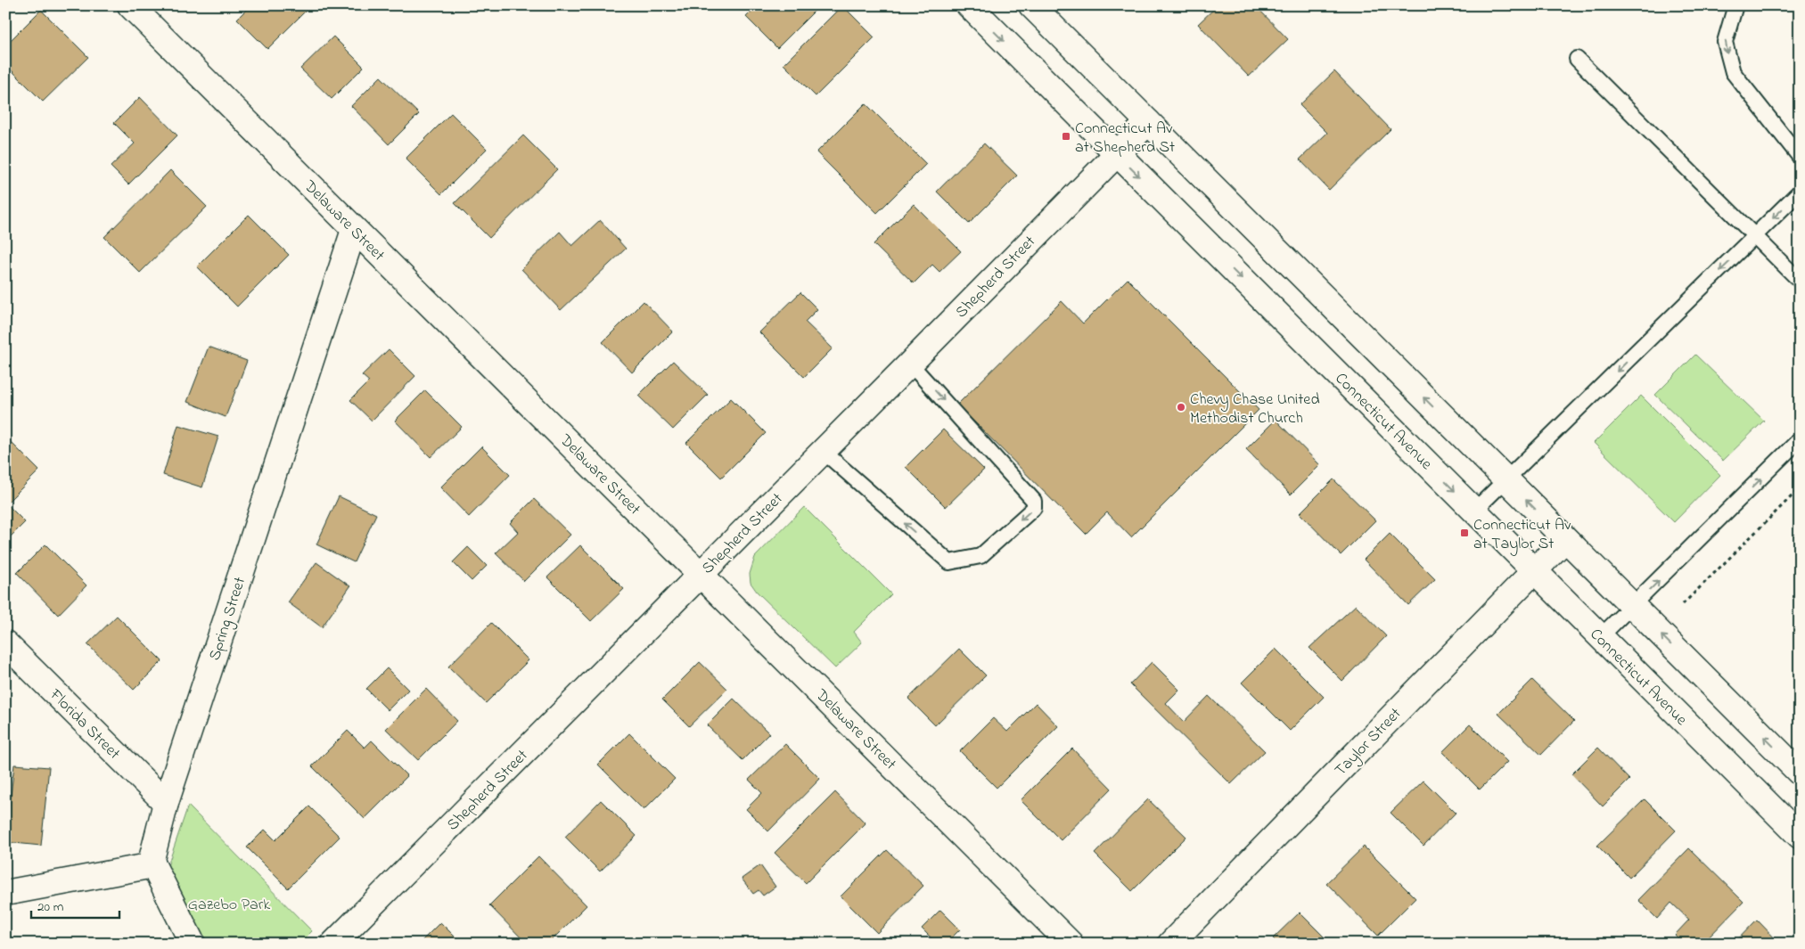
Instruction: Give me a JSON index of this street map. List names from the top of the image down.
{
  "streets": {
    "street": [
      "Delaware Street",
      "Shepherd Street",
      "Connecticut Avenue",
      "Spring Street",
      "Florida Street",
      "Taylor Street"
    ]
  },
  "crossings": [
    ["Delaware Street", "Shepherd Street"],
    ["Delaware Street", "Spring Street"],
    ["Shepherd Street", "Connecticut Avenue"],
    ["Connecticut Avenue", "Taylor Street"],
    ["Spring Street", "Florida Street"]
  ],
  "parks": ["Gazebo Park"],
  "places": {
    "transit": ["Connecticut Av at Shepherd St", "Connecticut Av at Taylor St"],
    "other": ["Chevy Chase United Methodist Church"]
  },
  "scale_bar": "20 m"
}
